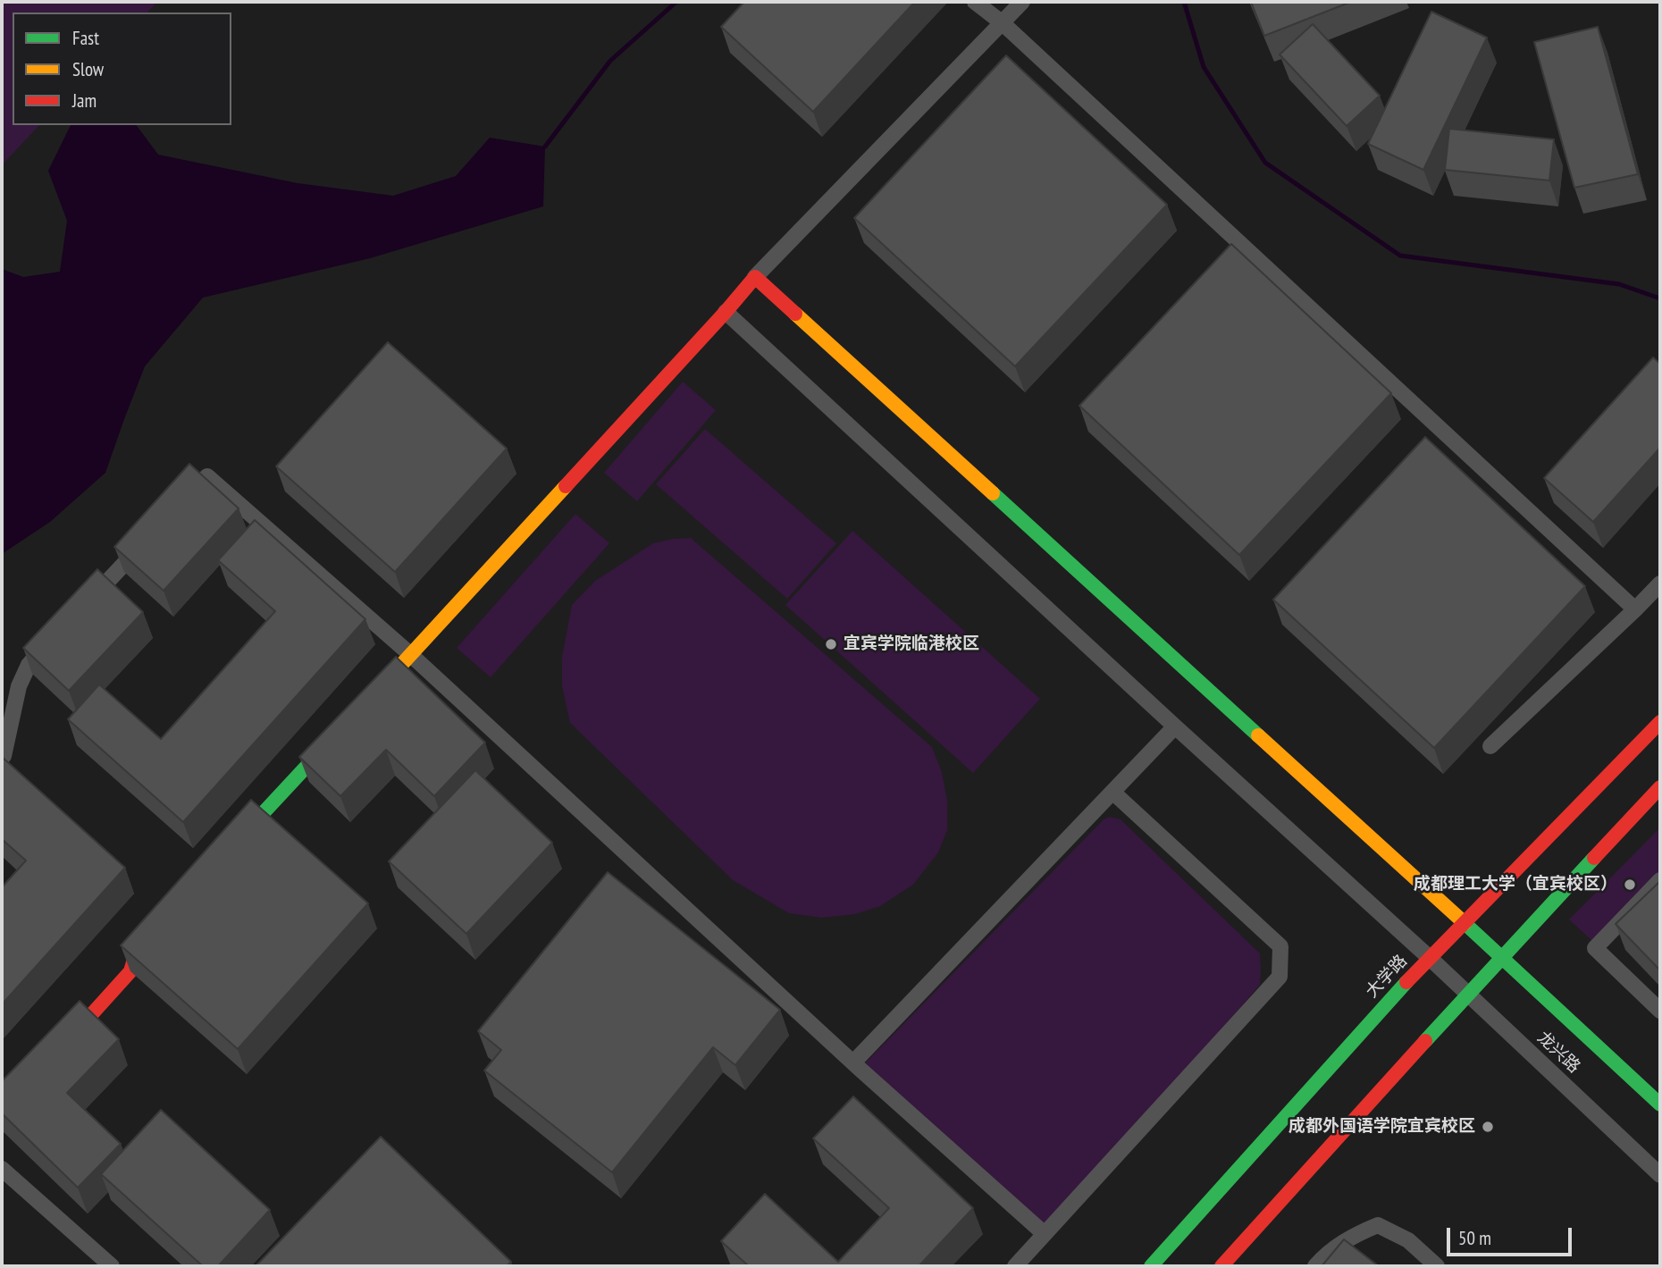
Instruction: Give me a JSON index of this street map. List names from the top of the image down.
{
  "streets": {
    "street": ["大学路", "龙兴路"]
  },
  "crossings": [
    ["大学路", "龙兴路"]
  ],
  "places": ["宜宾学院临港校区", "成都理工大学（宜宾校区）", "成都外国语学院宜宾校区"],
  "legend": ["Fast", "Slow", "Jam"],
  "scale_bar": "50 m"
}
